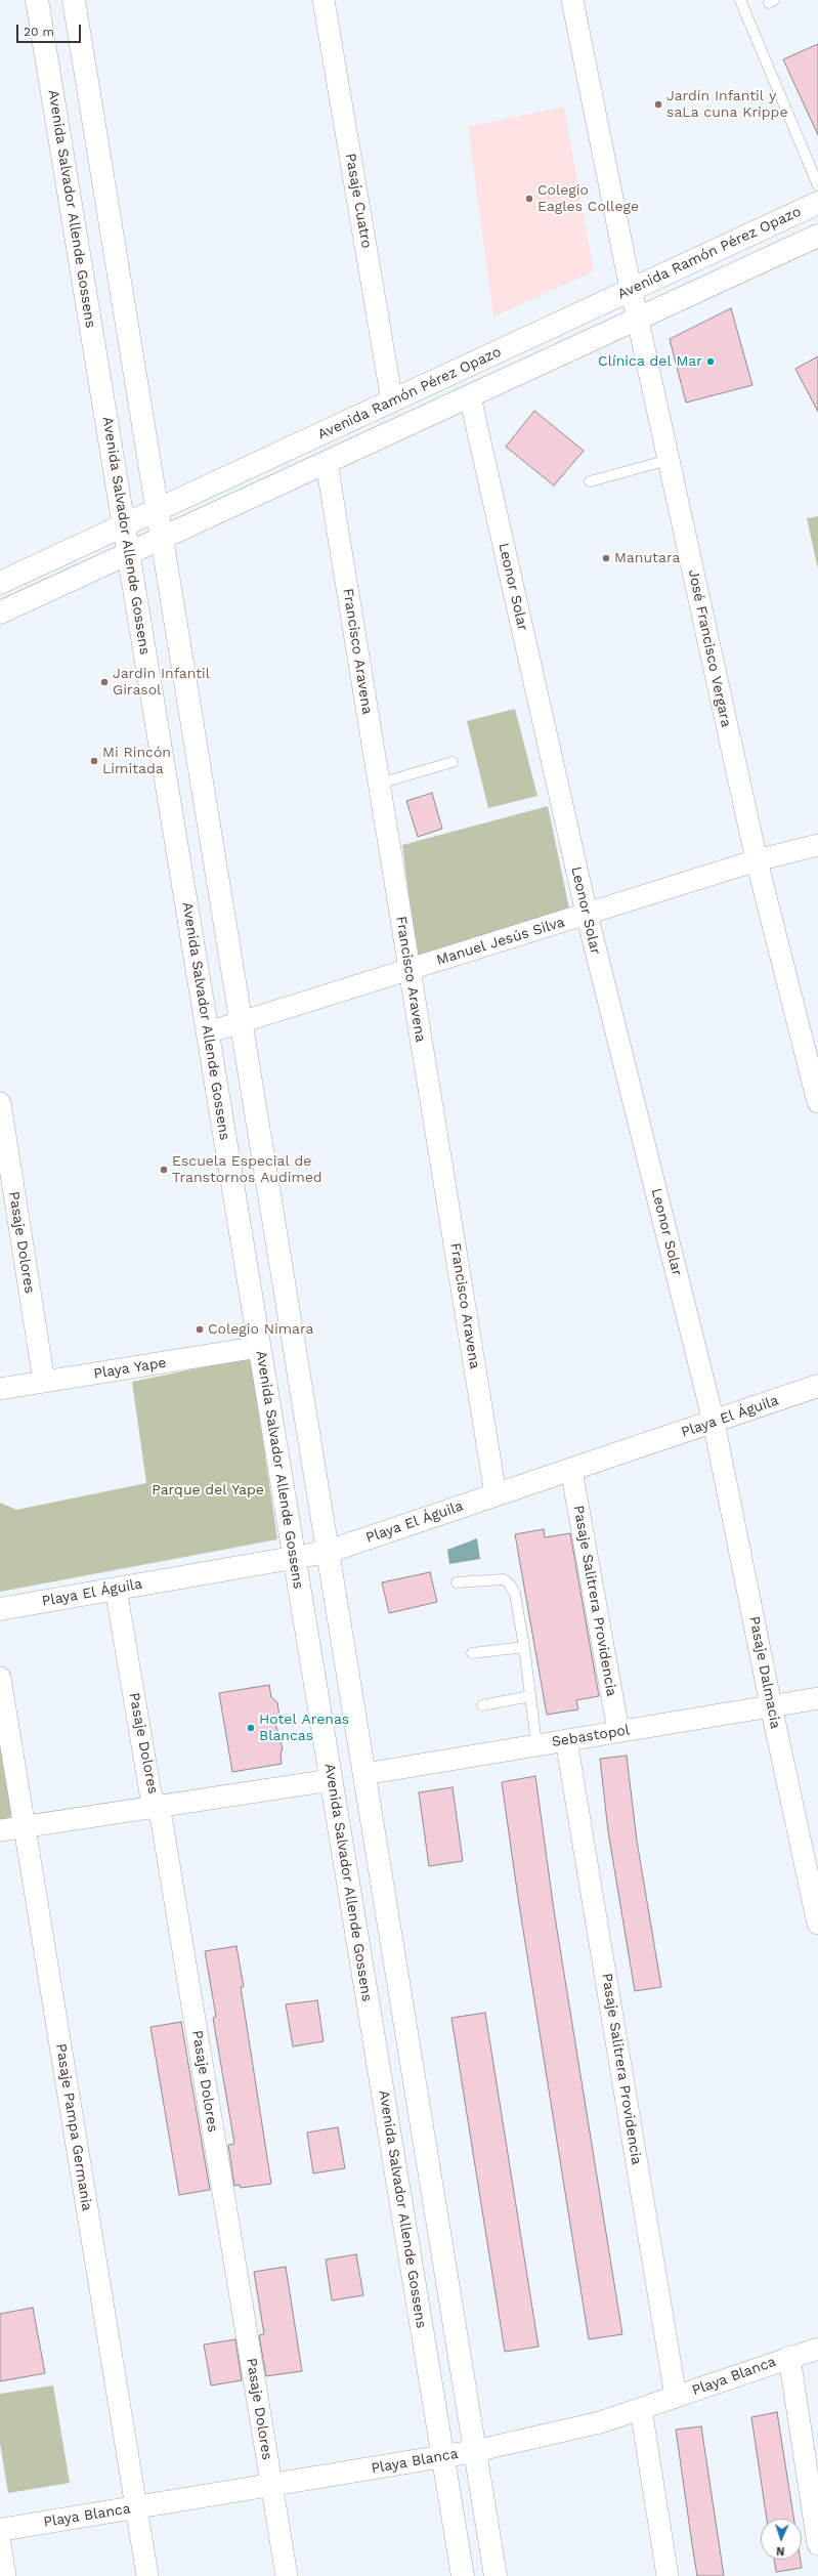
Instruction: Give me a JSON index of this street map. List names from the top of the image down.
{
  "streets": {
    "main road": [
      "Avenida Salvador Allende Gossens",
      "Avenida Ramón Pérez Opazo",
      "Playa El Águila",
      "Playa Blanca"
    ],
    "street": [
      "Pasaje Cuatro",
      "Leonor Solar",
      "José Francisco Vergara",
      "Francisco Aravena",
      "Manuel Jesús Silva",
      "Pasaje Dolores",
      "Playa Yape",
      "Pasaje Salitrera Providencia",
      "Pasaje Dalmacia",
      "Sebastopol",
      "Pasaje Pampa Germania"
    ]
  },
  "crossings": [
    ["Pasaje Cuatro", "Avenida Ramón Pérez Opazo"],
    ["Avenida Salvador Allende Gossens", "Avenida Ramón Pérez Opazo"],
    ["Avenida Salvador Allende Gossens", "Manuel Jesús Silva"],
    ["Avenida Salvador Allende Gossens", "Playa Yape"],
    ["Avenida Salvador Allende Gossens", "Playa El Águila"],
    ["Avenida Salvador Allende Gossens", "Playa Blanca"],
    ["Avenida Ramón Pérez Opazo", "Leonor Solar"],
    ["Avenida Ramón Pérez Opazo", "José Francisco Vergara"],
    ["Avenida Ramón Pérez Opazo", "Francisco Aravena"],
    ["Leonor Solar", "Manuel Jesús Silva"],
    ["Leonor Solar", "Playa El Águila"],
    ["Leonor Solar", "Pasaje Dalmacia"],
    ["José Francisco Vergara", "Manuel Jesús Silva"],
    ["Francisco Aravena", "Manuel Jesús Silva"],
    ["Francisco Aravena", "Playa El Águila"],
    ["Pasaje Dolores", "Playa Yape"],
    ["Pasaje Dolores", "Playa El Águila"],
    ["Pasaje Dolores", "Playa Blanca"],
    ["Playa El Águila", "Pasaje Salitrera Providencia"],
    ["Playa El Águila", "Pasaje Dalmacia"],
    ["Pasaje Salitrera Providencia", "Sebastopol"],
    ["Pasaje Salitrera Providencia", "Playa Blanca"],
    ["Pasaje Dalmacia", "Sebastopol"],
    ["Pasaje Pampa Germania", "Playa Blanca"]
  ],
  "parks": ["Parque del Yape"],
  "places": [
    "Jardín Infantil y saLa cuna Krippe",
    "Colegio Eagles College",
    "Clínica del Mar",
    "Manutara",
    "Jardin Infantil Girasol",
    "Mi Rincón Limitada",
    "Escuela Especial de Transtornos Audimed",
    "Colegio Nimara",
    "Hotel Arenas Blancas"
  ],
  "scale_bar": "20 m",
  "north": "bottom"
}
